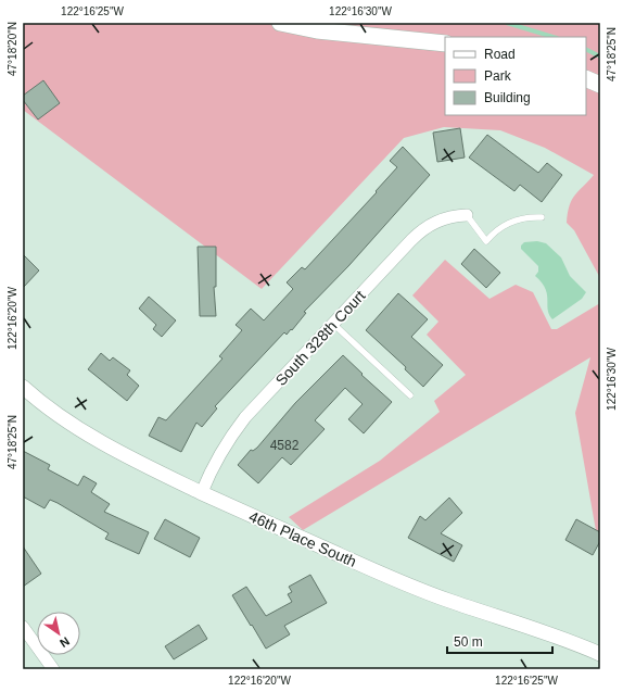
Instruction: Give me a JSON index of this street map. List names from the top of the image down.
{
  "streets": {
    "street": ["South 328th Court", "46th Place South"]
  },
  "crossings": [
    ["South 328th Court", "46th Place South"]
  ],
  "house_numbers": ["4582"],
  "legend": ["Road", "Park", "Building"],
  "scale_bar": "50 m",
  "north": "bottom right",
  "coordinates": [
    "122°16'25\"W",
    "122°16'30\"W",
    "47°18'20\"N",
    "47°18'25\"N",
    "122°16'20\"W"
  ]
}
